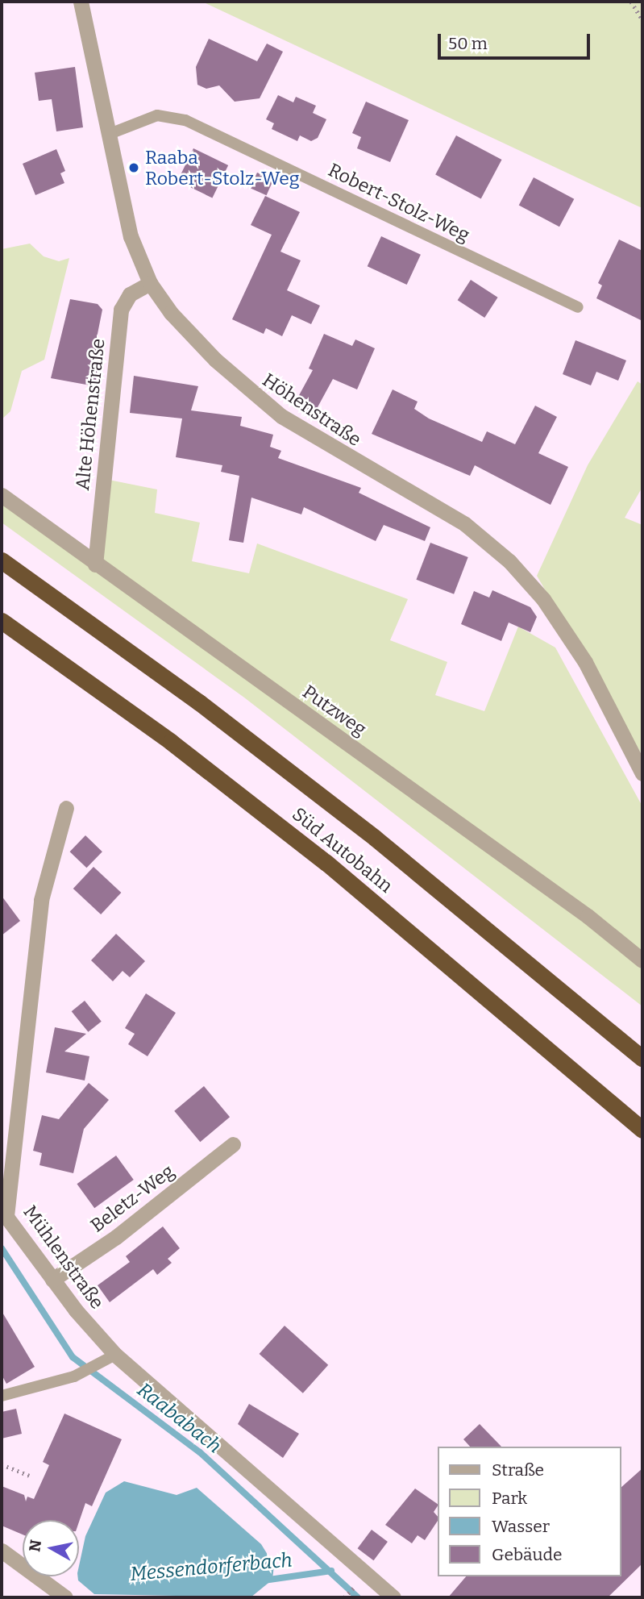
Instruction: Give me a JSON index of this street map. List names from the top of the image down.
{
  "streets": {
    "highway": ["Süd Autobahn"],
    "street": [
      "Höhenstraße",
      "Alte Höhenstraße",
      "Putzweg",
      "Beletz-Weg",
      "Mühlenstraße"
    ],
    "lane": ["Robert-Stolz-Weg"]
  },
  "crossings": [
    ["Robert-Stolz-Weg", "Höhenstraße"],
    ["Höhenstraße", "Alte Höhenstraße"],
    ["Alte Höhenstraße", "Putzweg"],
    ["Beletz-Weg", "Mühlenstraße"]
  ],
  "water": ["Raababach", "Messendorferbach"],
  "places": ["Raaba Robert-Stolz-Weg"],
  "legend": [
    "Straße",
    "Park",
    "Wasser",
    "Gebäude"
  ],
  "scale_bar": "50 m",
  "north": "left"
}
